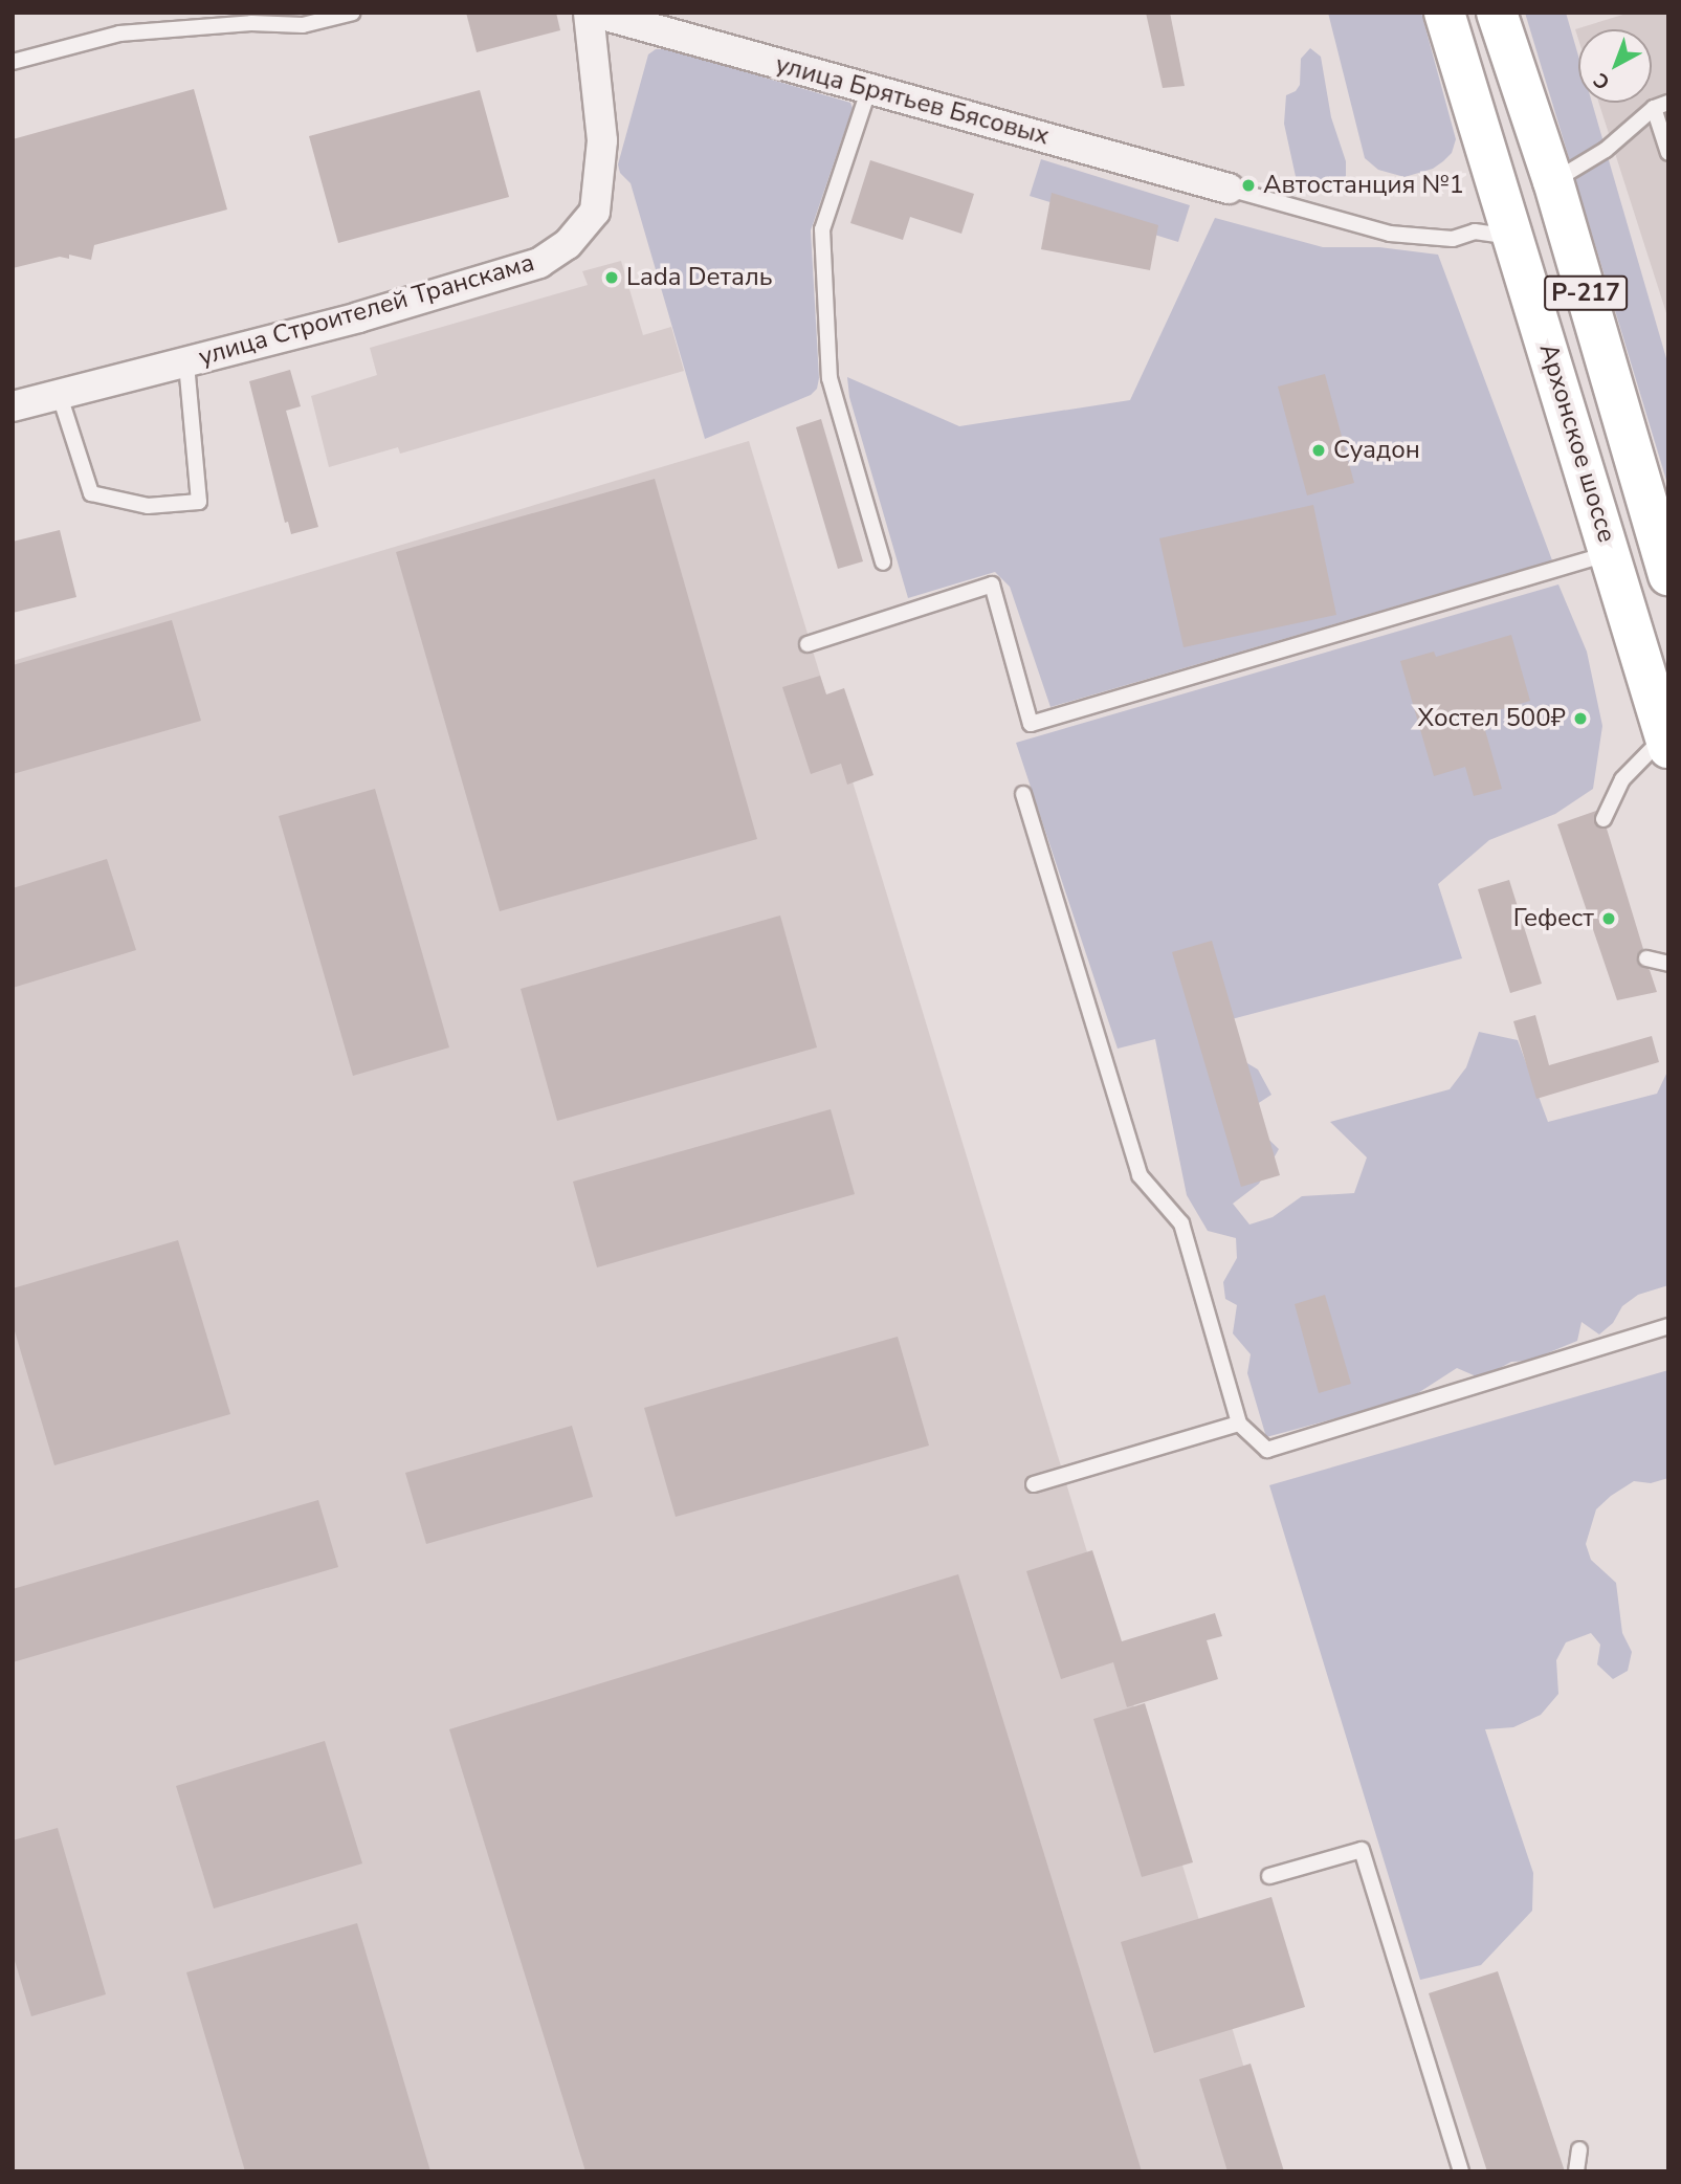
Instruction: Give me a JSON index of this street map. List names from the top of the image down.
{
  "streets": {
    "highway": ["Р-217", "Архонское шоссе"],
    "street": ["улица Брятьев Бясовых", "улица Строителей Транскама"]
  },
  "places": [
    "Автостанция №1",
    "Lada Dеталь",
    "Суадон",
    "Хостел 500₽",
    "Гефест"
  ],
  "north": "bottom left"
}
